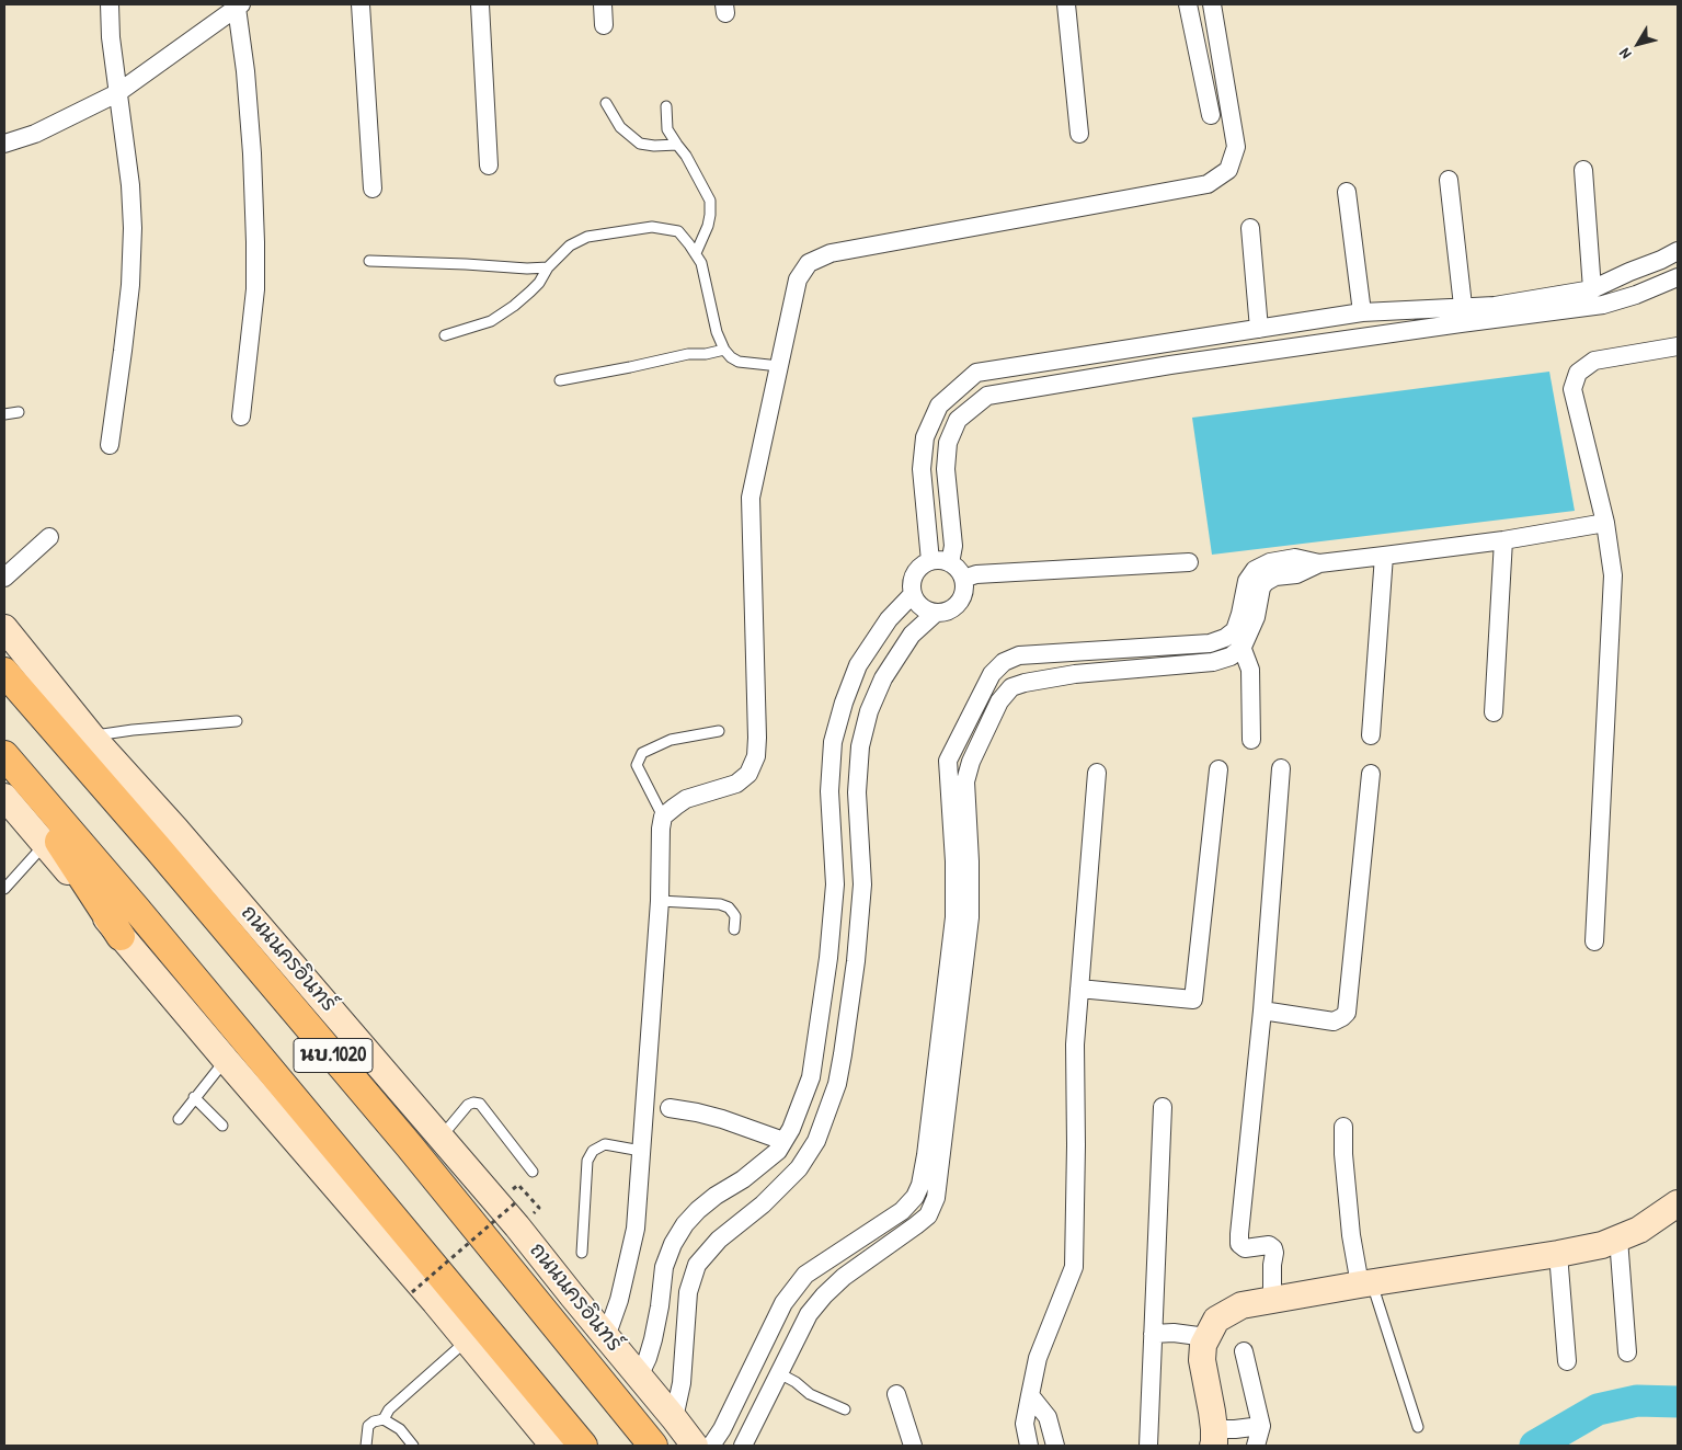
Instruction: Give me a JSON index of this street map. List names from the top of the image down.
{
  "streets": {
    "main road": ["ถนนนครอินทร์", "นบ.1020"]
  },
  "north": "bottom left"
}
